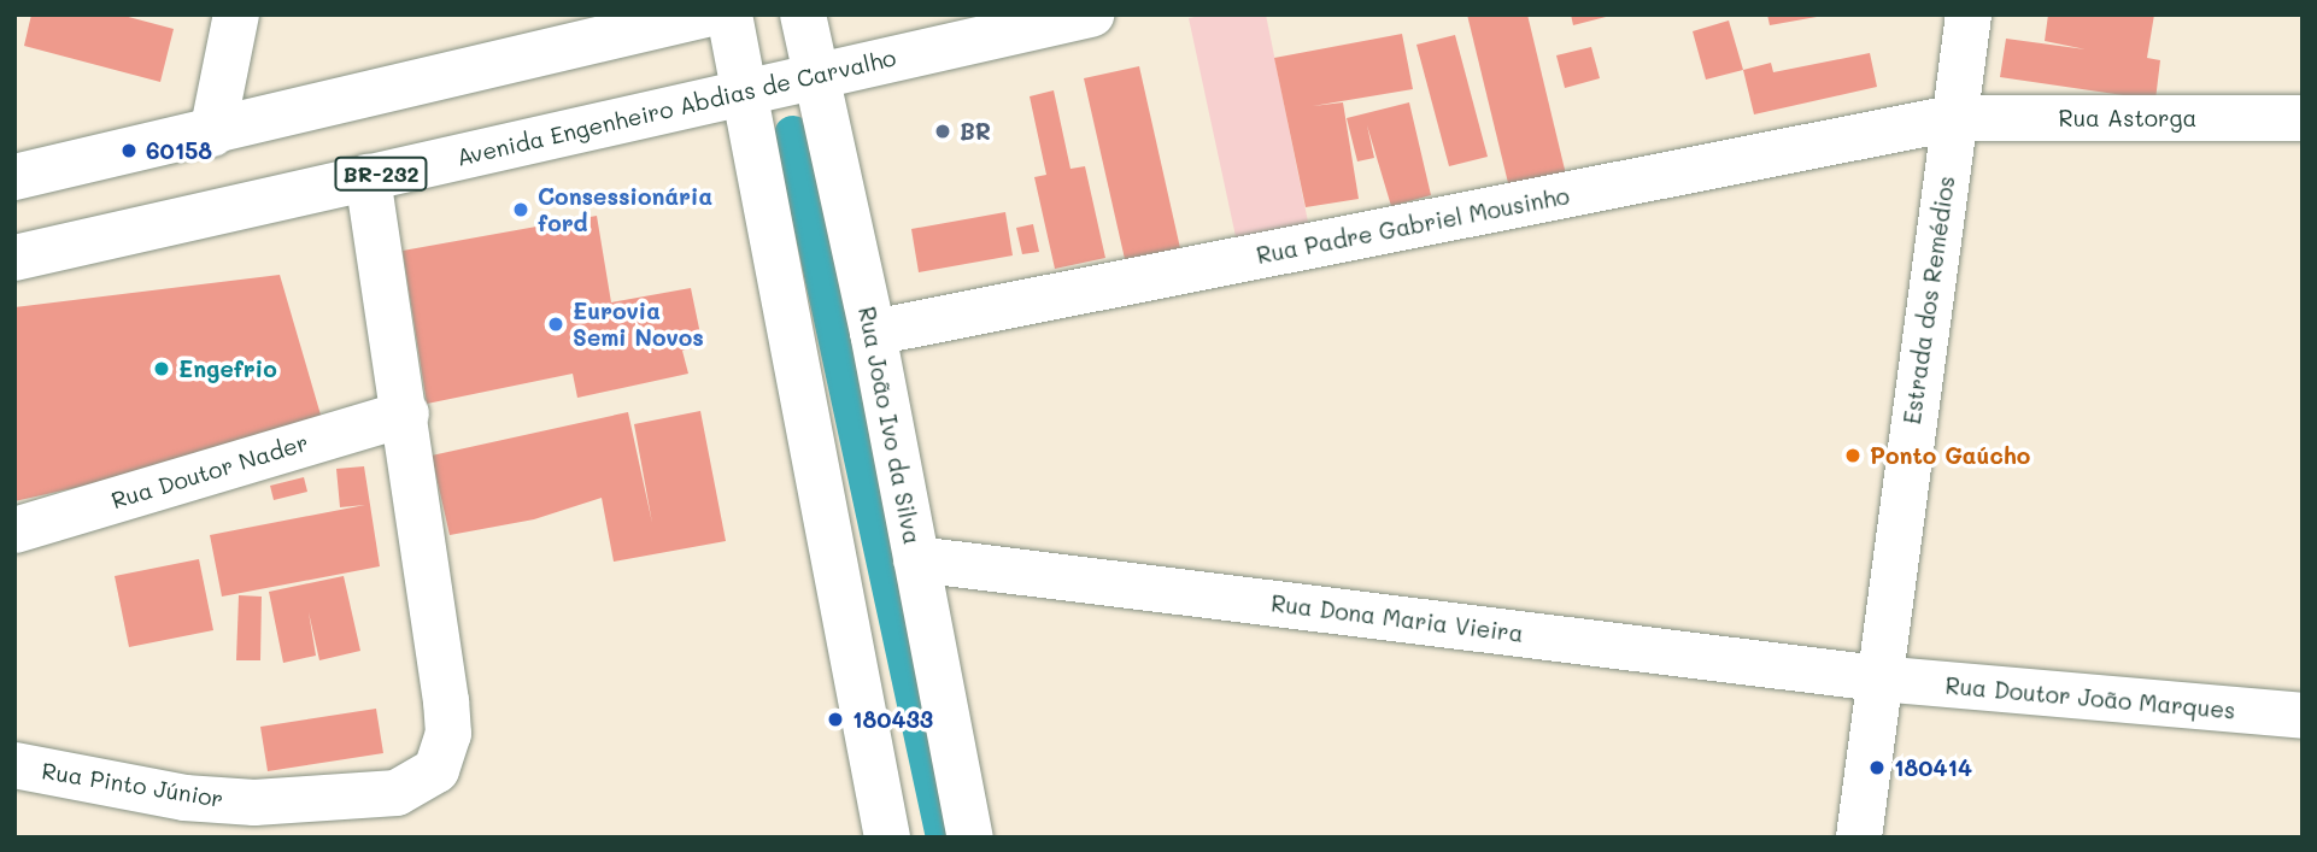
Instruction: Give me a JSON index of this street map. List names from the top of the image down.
{
  "streets": {
    "main road": [
      "Avenida Engenheiro Abdias de Carvalho",
      "Rua Astorga",
      "BR-232",
      "Rua Padre Gabriel Mousinho",
      "Estrada dos Remédios",
      "Rua João Ivo da Silva",
      "Rua Doutor Nader",
      "Rua Dona Maria Vieira",
      "Rua Doutor João Marques",
      "Rua Pinto Júnior"
    ]
  },
  "crossings": [
    ["Avenida Engenheiro Abdias de Carvalho", "Rua João Ivo da Silva"],
    ["Avenida Engenheiro Abdias de Carvalho", "Rua Pinto Júnior"],
    ["Rua Astorga", "Rua Padre Gabriel Mousinho"],
    ["Rua Astorga", "Estrada dos Remédios"],
    ["Rua Padre Gabriel Mousinho", "Estrada dos Remédios"],
    ["Rua Padre Gabriel Mousinho", "Rua João Ivo da Silva"],
    ["Estrada dos Remédios", "Rua Dona Maria Vieira"],
    ["Estrada dos Remédios", "Rua Doutor João Marques"],
    ["Rua João Ivo da Silva", "Rua Dona Maria Vieira"],
    ["Rua Doutor Nader", "Rua Pinto Júnior"],
    ["Rua Dona Maria Vieira", "Rua Doutor João Marques"]
  ],
  "places": [
    "BR",
    "60158",
    "Consessionária ford",
    "Eurovia Semi Novos",
    "Engefrio",
    "Ponto Gaúcho",
    "180433",
    "180414"
  ]
}
